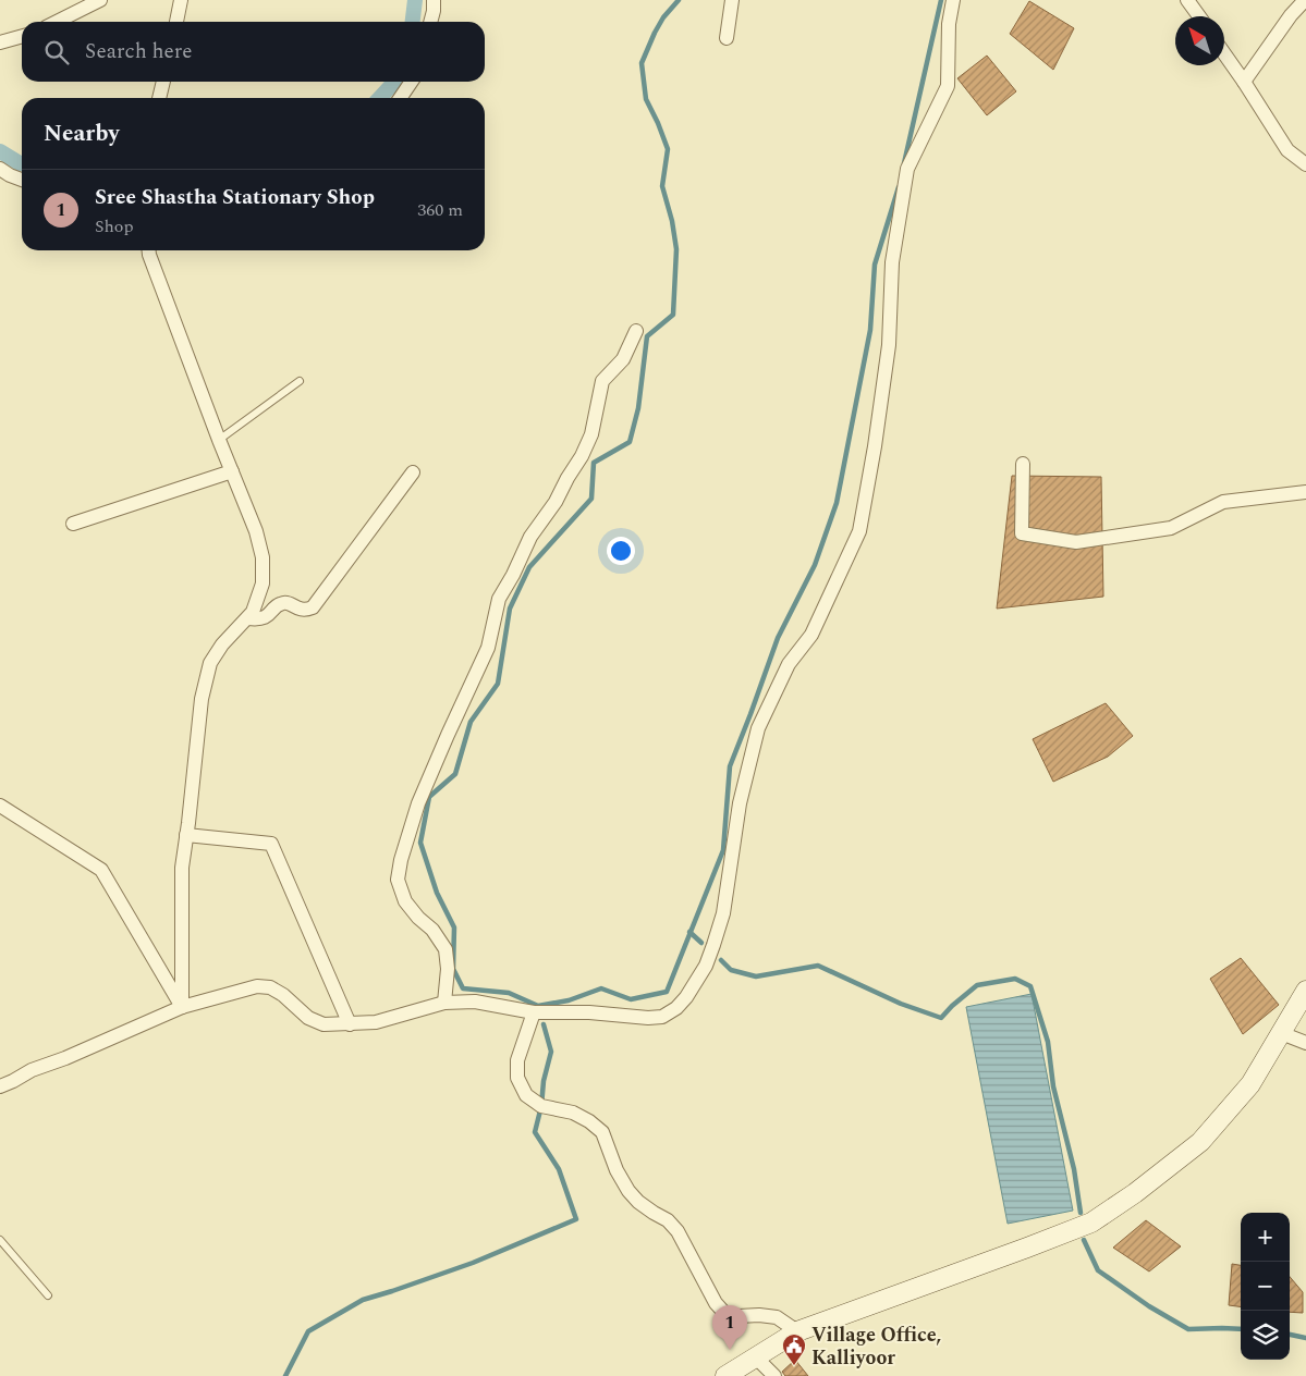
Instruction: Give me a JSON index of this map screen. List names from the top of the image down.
{
  "places": {
    "public building": ["Village Office, Kalliyoor"]
  },
  "north": "top left",
  "page": {
    "search": "Search here",
    "heading": "Nearby",
    "list": [
      {
        "mark": "1",
        "name": "Sree Shastha Stationary Shop",
        "note": "Shop",
        "value": "360 m"
      }
    ],
    "map_buttons": ["+", "−"],
    "pins": "1"
  }
}
